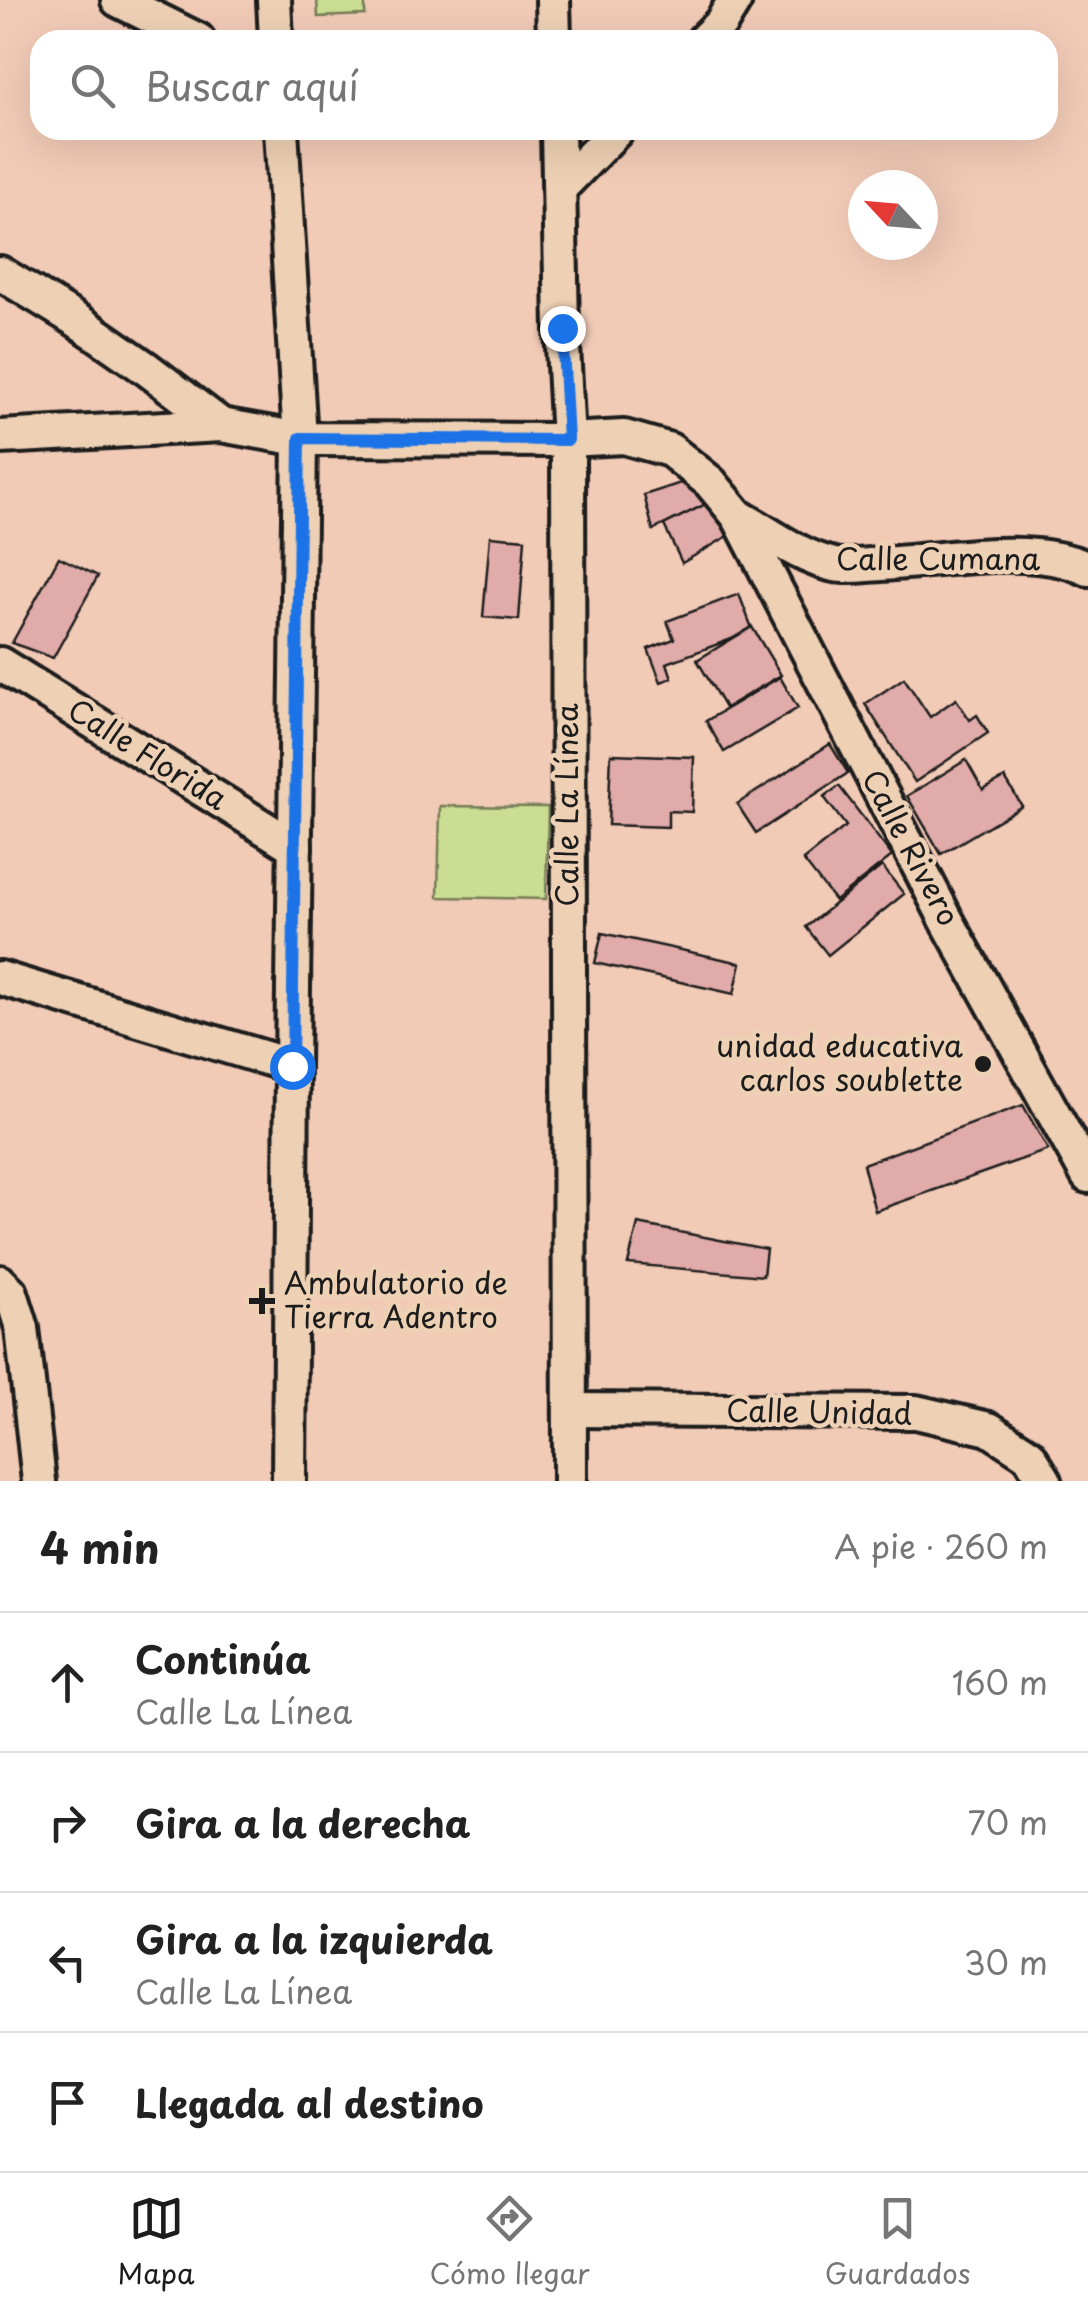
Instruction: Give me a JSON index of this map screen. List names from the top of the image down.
{
  "streets": {
    "street": [
      "Calle Cumana",
      "Calle Florida",
      "Calle La Línea",
      "Calle Rivero",
      "Calle Unidad"
    ]
  },
  "crossings": [
    ["Calle Cumana", "Calle Rivero"],
    ["Calle La Línea", "Calle Unidad"]
  ],
  "places": {
    "other": ["unidad educativa carlos soublette"],
    "health": ["Ambulatorio de Tierra Adentro"]
  },
  "north": "top left",
  "page": {
    "search": "Buscar aquí",
    "heading": ["4 min", "A pie · 260 m"],
    "list": [
      ["Continúa", "Calle La Línea", "160 m"],
      ["Gira a la derecha", "70 m"],
      ["Gira a la izquierda", "Calle La Línea", "30 m"],
      "Llegada al destino"
    ],
    "nav": ["Mapa", "Cómo llegar", "Guardados"]
  }
}
